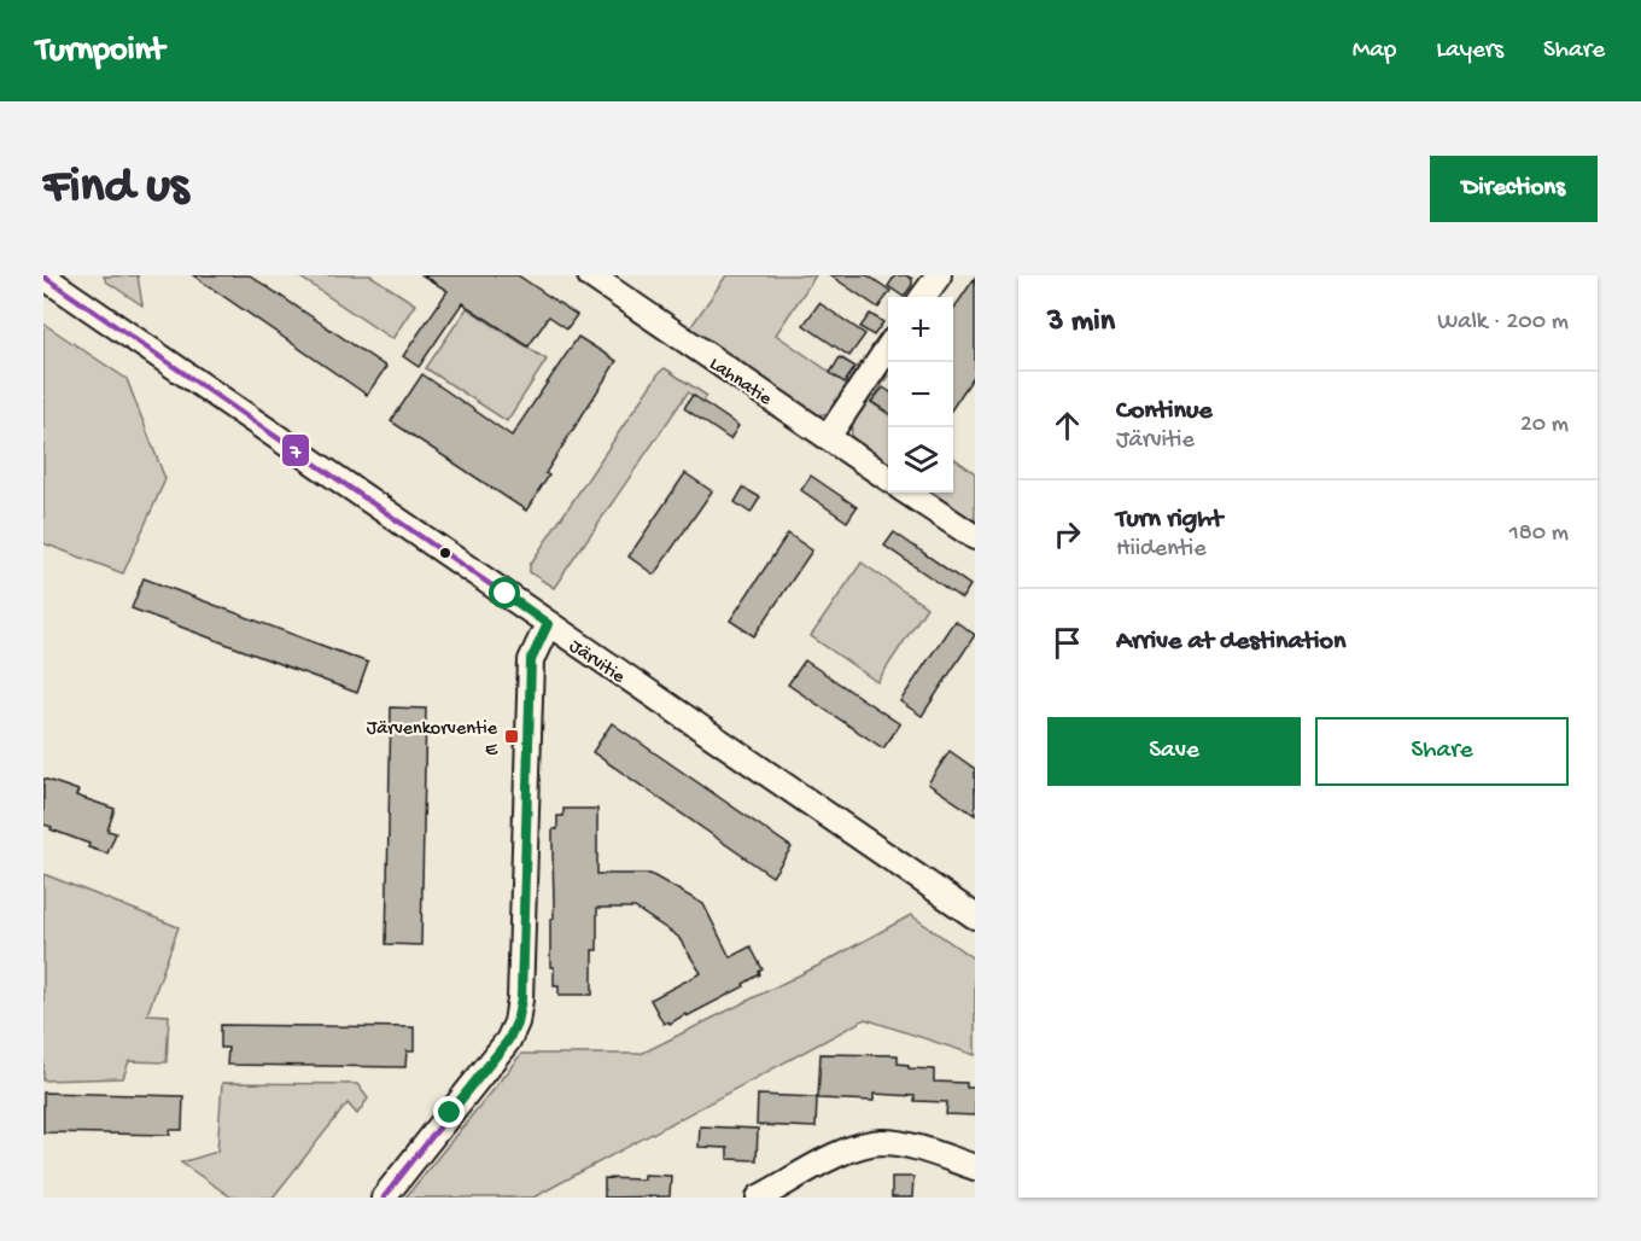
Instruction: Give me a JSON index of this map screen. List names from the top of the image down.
{
  "streets": {
    "street": ["Lahnatie", "Järvitie"]
  },
  "places": {
    "transit": ["Järvenkorventie E"]
  },
  "lines": ["transit line 7"],
  "page": {
    "header": "Turnpoint",
    "nav": ["Map", "Layers", "Share"],
    "buttons": [
      "Directions",
      ["Save", "Share"]
    ],
    "title": "Find us",
    "heading": ["3 min", "Walk · 200 m"],
    "map_buttons": ["+", "−"],
    "list": [
      ["Continue", "Järvitie", "20 m"],
      ["Turn right", "Hiidentie", "180 m"],
      "Arrive at destination"
    ]
  }
}
